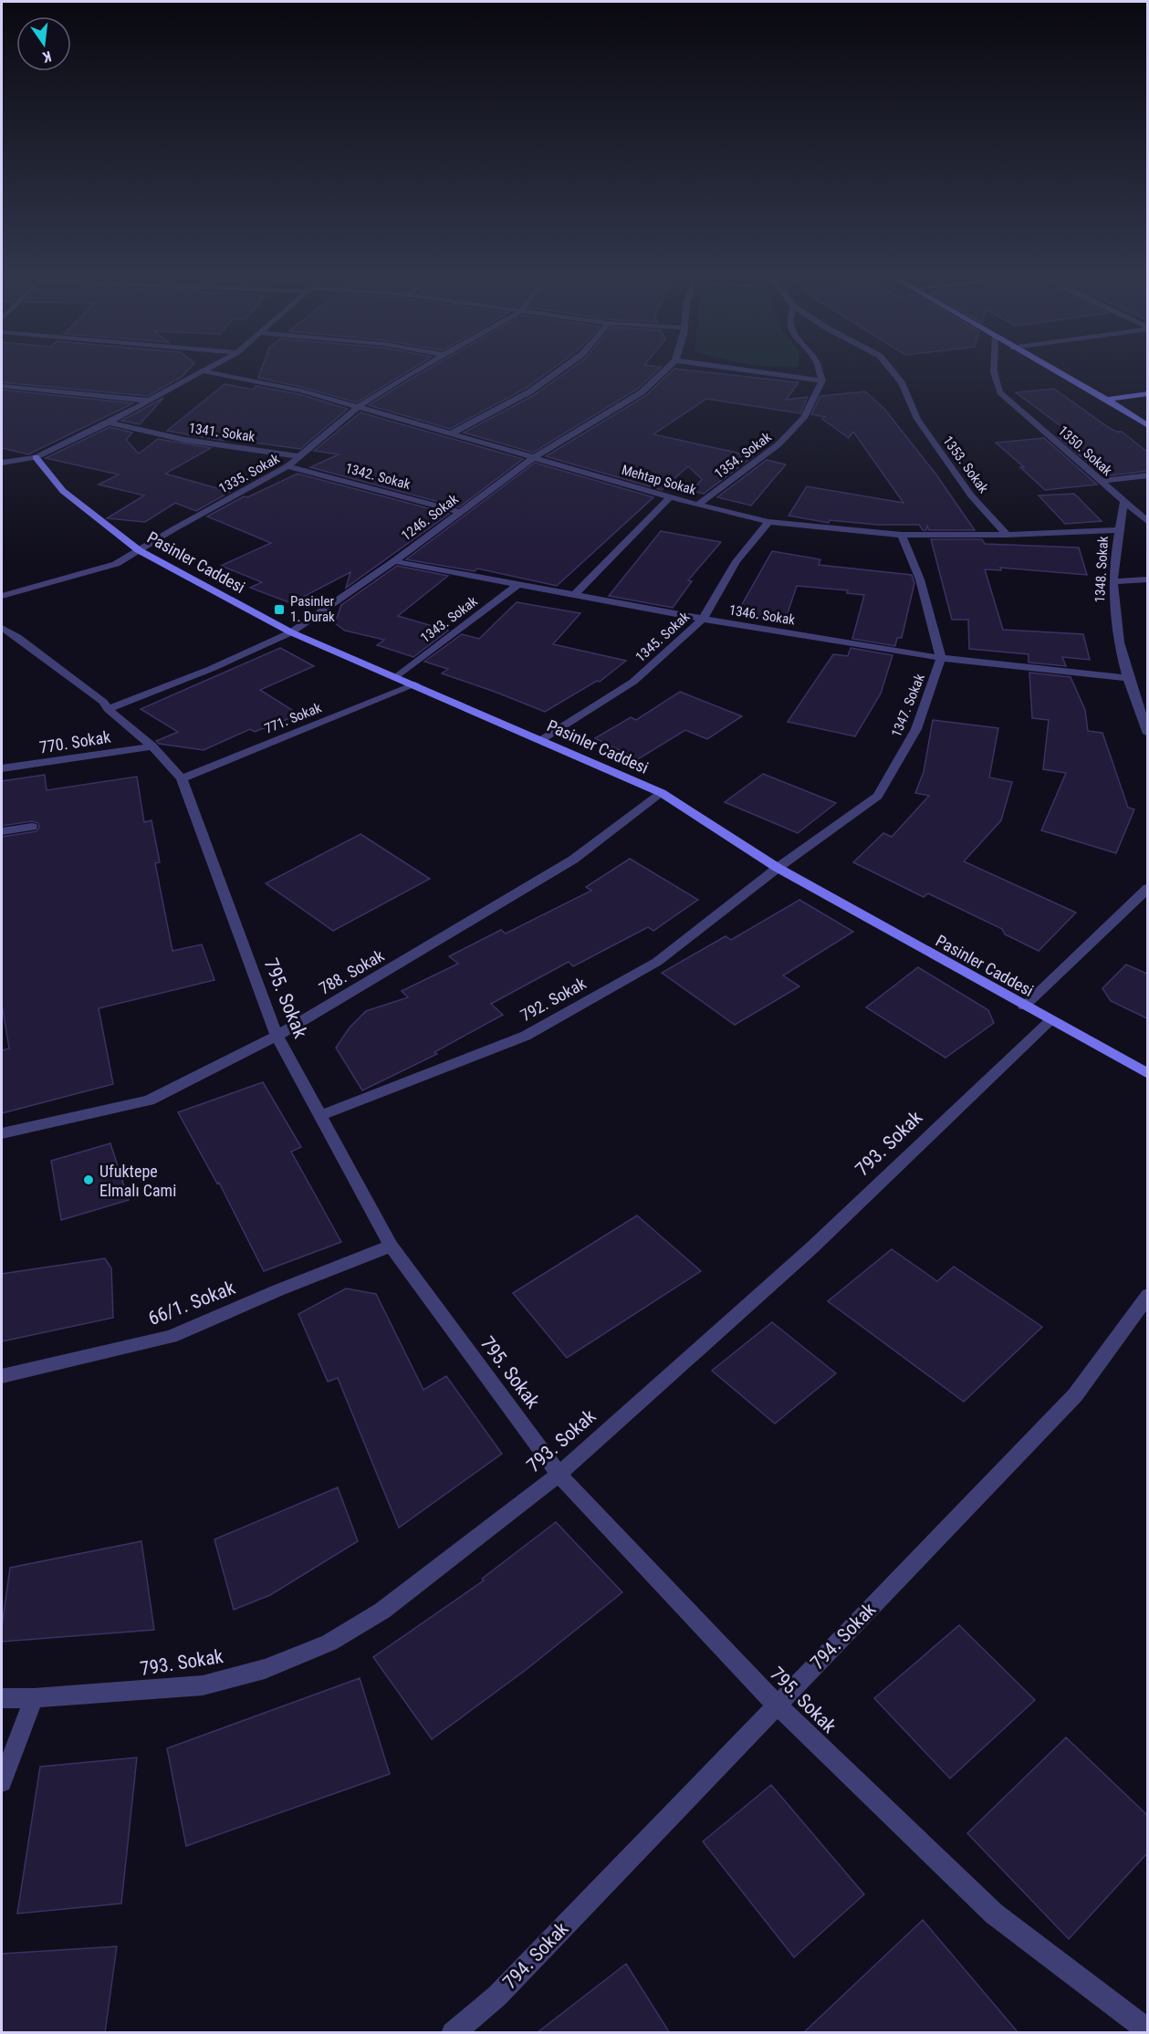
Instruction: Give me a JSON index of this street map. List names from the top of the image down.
{
  "streets": {
    "street": [
      "1341. Sokak",
      "1350. Sokak",
      "1354. Sokak",
      "1353. Sokak",
      "1335. Sokak",
      "1342. Sokak",
      "Mehtap Sokak",
      "1246. Sokak",
      "Pasinler Caddesi",
      "1348. Sokak",
      "1346. Sokak",
      "1343. Sokak",
      "1345. Sokak",
      "1347. Sokak",
      "771. Sokak",
      "770. Sokak",
      "788. Sokak",
      "795. Sokak",
      "792. Sokak",
      "793. Sokak",
      "66/1. Sokak",
      "794. Sokak"
    ]
  },
  "crossings": [
    ["1341. Sokak", "1335. Sokak"],
    ["1350. Sokak", "1348. Sokak"],
    ["1354. Sokak", "Mehtap Sokak"],
    ["1353. Sokak", "Mehtap Sokak"],
    ["1335. Sokak", "1342. Sokak"],
    ["1335. Sokak", "Mehtap Sokak"],
    ["1335. Sokak", "Pasinler Caddesi"],
    ["1342. Sokak", "1246. Sokak"],
    ["Mehtap Sokak", "1246. Sokak"],
    ["Mehtap Sokak", "1348. Sokak"],
    ["Mehtap Sokak", "1345. Sokak"],
    ["Mehtap Sokak", "1347. Sokak"],
    ["1246. Sokak", "Pasinler Caddesi"],
    ["1246. Sokak", "1346. Sokak"],
    ["1246. Sokak", "795. Sokak"],
    ["Pasinler Caddesi", "1343. Sokak"],
    ["Pasinler Caddesi", "1345. Sokak"],
    ["Pasinler Caddesi", "1347. Sokak"],
    ["Pasinler Caddesi", "771. Sokak"],
    ["Pasinler Caddesi", "788. Sokak"],
    ["Pasinler Caddesi", "792. Sokak"],
    ["Pasinler Caddesi", "793. Sokak"],
    ["1348. Sokak", "1346. Sokak"],
    ["1346. Sokak", "1343. Sokak"],
    ["1346. Sokak", "1345. Sokak"],
    ["1346. Sokak", "1347. Sokak"],
    ["1347. Sokak", "792. Sokak"],
    ["771. Sokak", "795. Sokak"],
    ["770. Sokak", "795. Sokak"],
    ["788. Sokak", "795. Sokak"],
    ["795. Sokak", "792. Sokak"],
    ["795. Sokak", "793. Sokak"],
    ["795. Sokak", "66/1. Sokak"],
    ["795. Sokak", "794. Sokak"]
  ],
  "places": {
    "transit": ["Pasinler 1. Durak"],
    "other": ["Ufuktepe Elmalı Cami"]
  },
  "north": "bottom"
}
